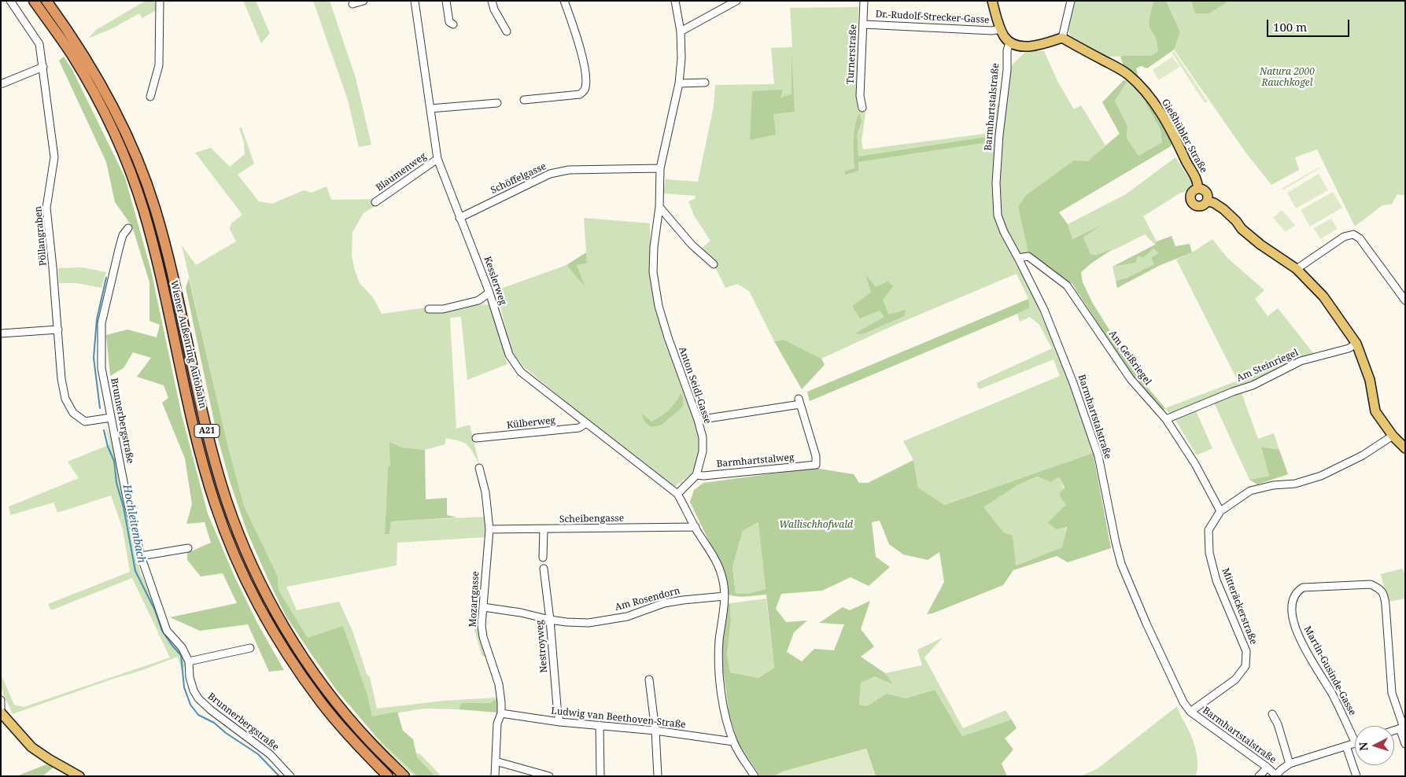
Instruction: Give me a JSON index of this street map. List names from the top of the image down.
{
  "streets": {
    "highway": ["Wiener Außenring Autobahn", "A21"],
    "main road": ["Gießhübler Straße"],
    "street": [
      "Dr.-Rudolf-Strecker-Gasse",
      "Turnerstraße",
      "Barmhartstalstraße",
      "Blaumenweg",
      "Schöffelgasse",
      "Pöllangraben",
      "Kesslerweg",
      "Am Geißriegel",
      "Am Steinriegel",
      "Anton Seidl-Gasse",
      "Brunnerbergstraße",
      "Külberweg",
      "Barmhartstalweg",
      "Scheibengasse",
      "Mozartgasse",
      "Am Rosendorn",
      "Mitteräckerstraße",
      "Nestroyweg",
      "Martin-Gusinde-Gasse",
      "Ludwig van Beethoven-Straße"
    ]
  },
  "crossings": [
    ["Dr.-Rudolf-Strecker-Gasse", "Turnerstraße"],
    ["Barmhartstalstraße", "Am Geißriegel"],
    ["Barmhartstalstraße", "Mitteräckerstraße"],
    ["Gießhübler Straße", "Am Steinriegel"],
    ["Gießhübler Straße", "Mitteräckerstraße"],
    ["Blaumenweg", "Kesslerweg"],
    ["Schöffelgasse", "Kesslerweg"],
    ["Schöffelgasse", "Anton Seidl-Gasse"],
    ["Pöllangraben", "Brunnerbergstraße"],
    ["Kesslerweg", "Anton Seidl-Gasse"],
    ["Kesslerweg", "Külberweg"],
    ["Am Geißriegel", "Am Steinriegel"],
    ["Am Geißriegel", "Mitteräckerstraße"],
    ["Anton Seidl-Gasse", "Barmhartstalweg"],
    ["Scheibengasse", "Mozartgasse"],
    ["Mozartgasse", "Am Rosendorn"],
    ["Mozartgasse", "Ludwig van Beethoven-Straße"],
    ["Am Rosendorn", "Nestroyweg"],
    ["Nestroyweg", "Ludwig van Beethoven-Straße"]
  ],
  "water": ["Hochleitenbach"],
  "parks": ["Natura 2000 Rauchkogel", "Wallischhofwald"],
  "scale_bar": "100 m",
  "north": "left"
}
